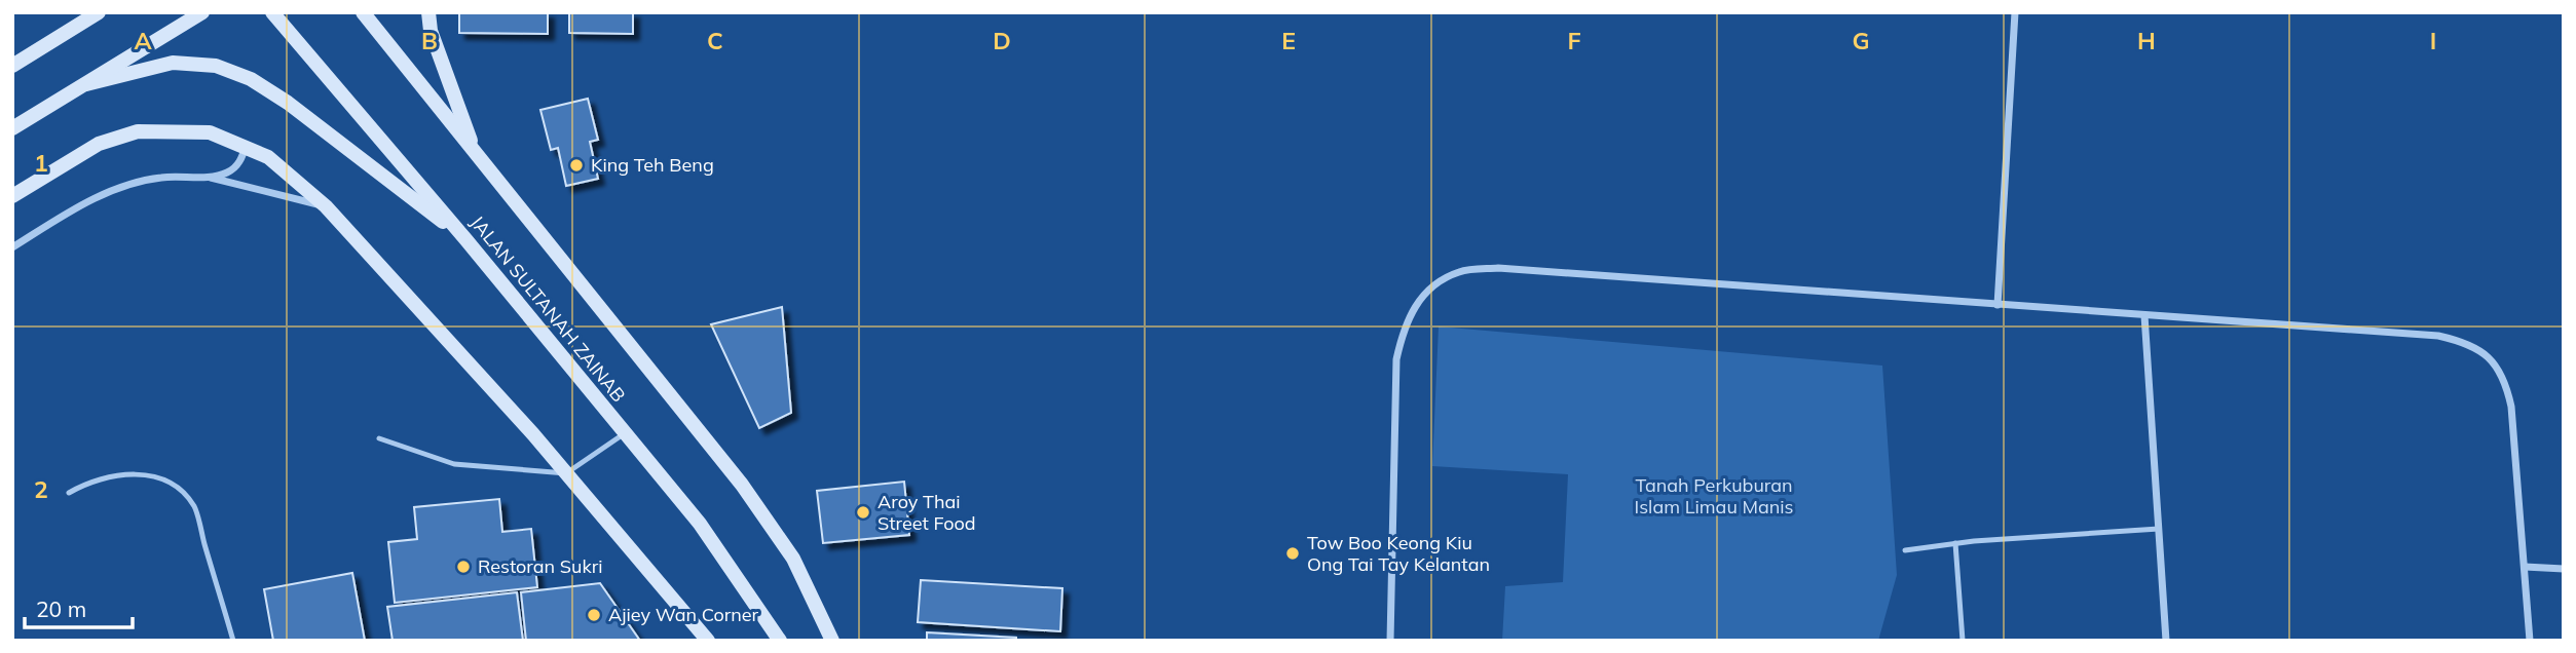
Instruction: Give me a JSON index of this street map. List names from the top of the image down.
{
  "streets": {
    "main road": ["JALAN SULTANAH ZAINAB"]
  },
  "parks": ["Tanah Perkuburan Islam Limau Manis"],
  "places": [
    "King Teh Beng",
    "Aroy Thai Street Food",
    "Tow Boo Keong Kiu Ong Tai Tay Kelantan",
    "Restoran Sukri",
    "Ajiey Wan Corner"
  ],
  "scale_bar": "20 m",
  "grid": {
    "columns": [
      "A",
      "B",
      "C",
      "D",
      "E",
      "F",
      "G",
      "H",
      "I"
    ],
    "rows": ["1", "2"]
  }
}
